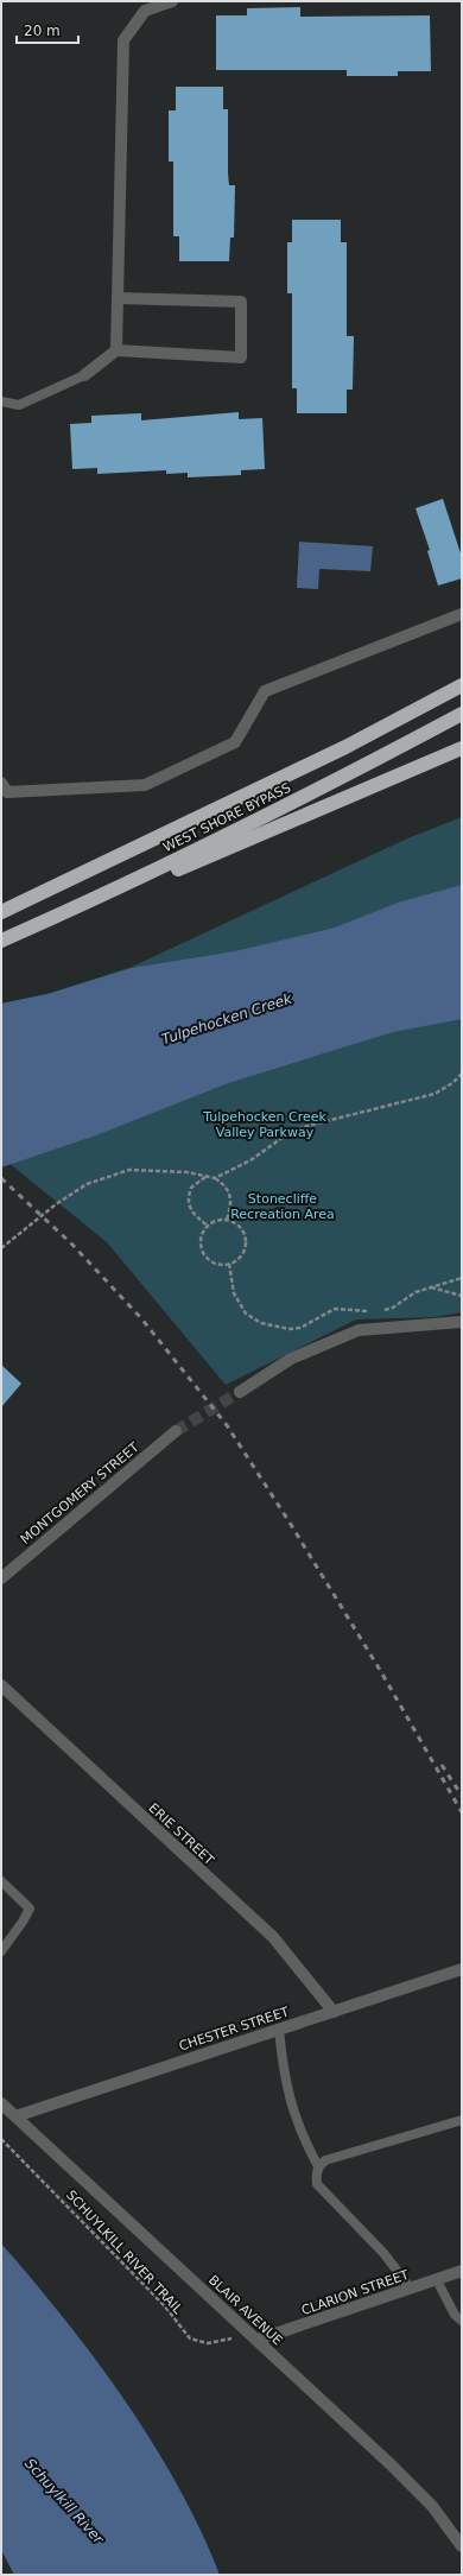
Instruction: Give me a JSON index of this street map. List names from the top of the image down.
{
  "streets": {
    "highway": ["WEST SHORE BYPASS"],
    "street": [
      "MONTGOMERY STREET",
      "ERIE STREET",
      "CHESTER STREET",
      "CLARION STREET",
      "BLAIR AVENUE"
    ],
    "path": ["SCHUYLKILL RIVER TRAIL"]
  },
  "crossings": [
    ["ERIE STREET", "CHESTER STREET"],
    ["CHESTER STREET", "BLAIR AVENUE"],
    ["SCHUYLKILL RIVER TRAIL", "BLAIR AVENUE"],
    ["CLARION STREET", "BLAIR AVENUE"]
  ],
  "water": ["Tulpehocken Creek", "Schuylkill River"],
  "parks": ["Tulpehocken Creek Valley Parkway", "Stonecliffe Recreation Area"],
  "scale_bar": "20 m"
}
